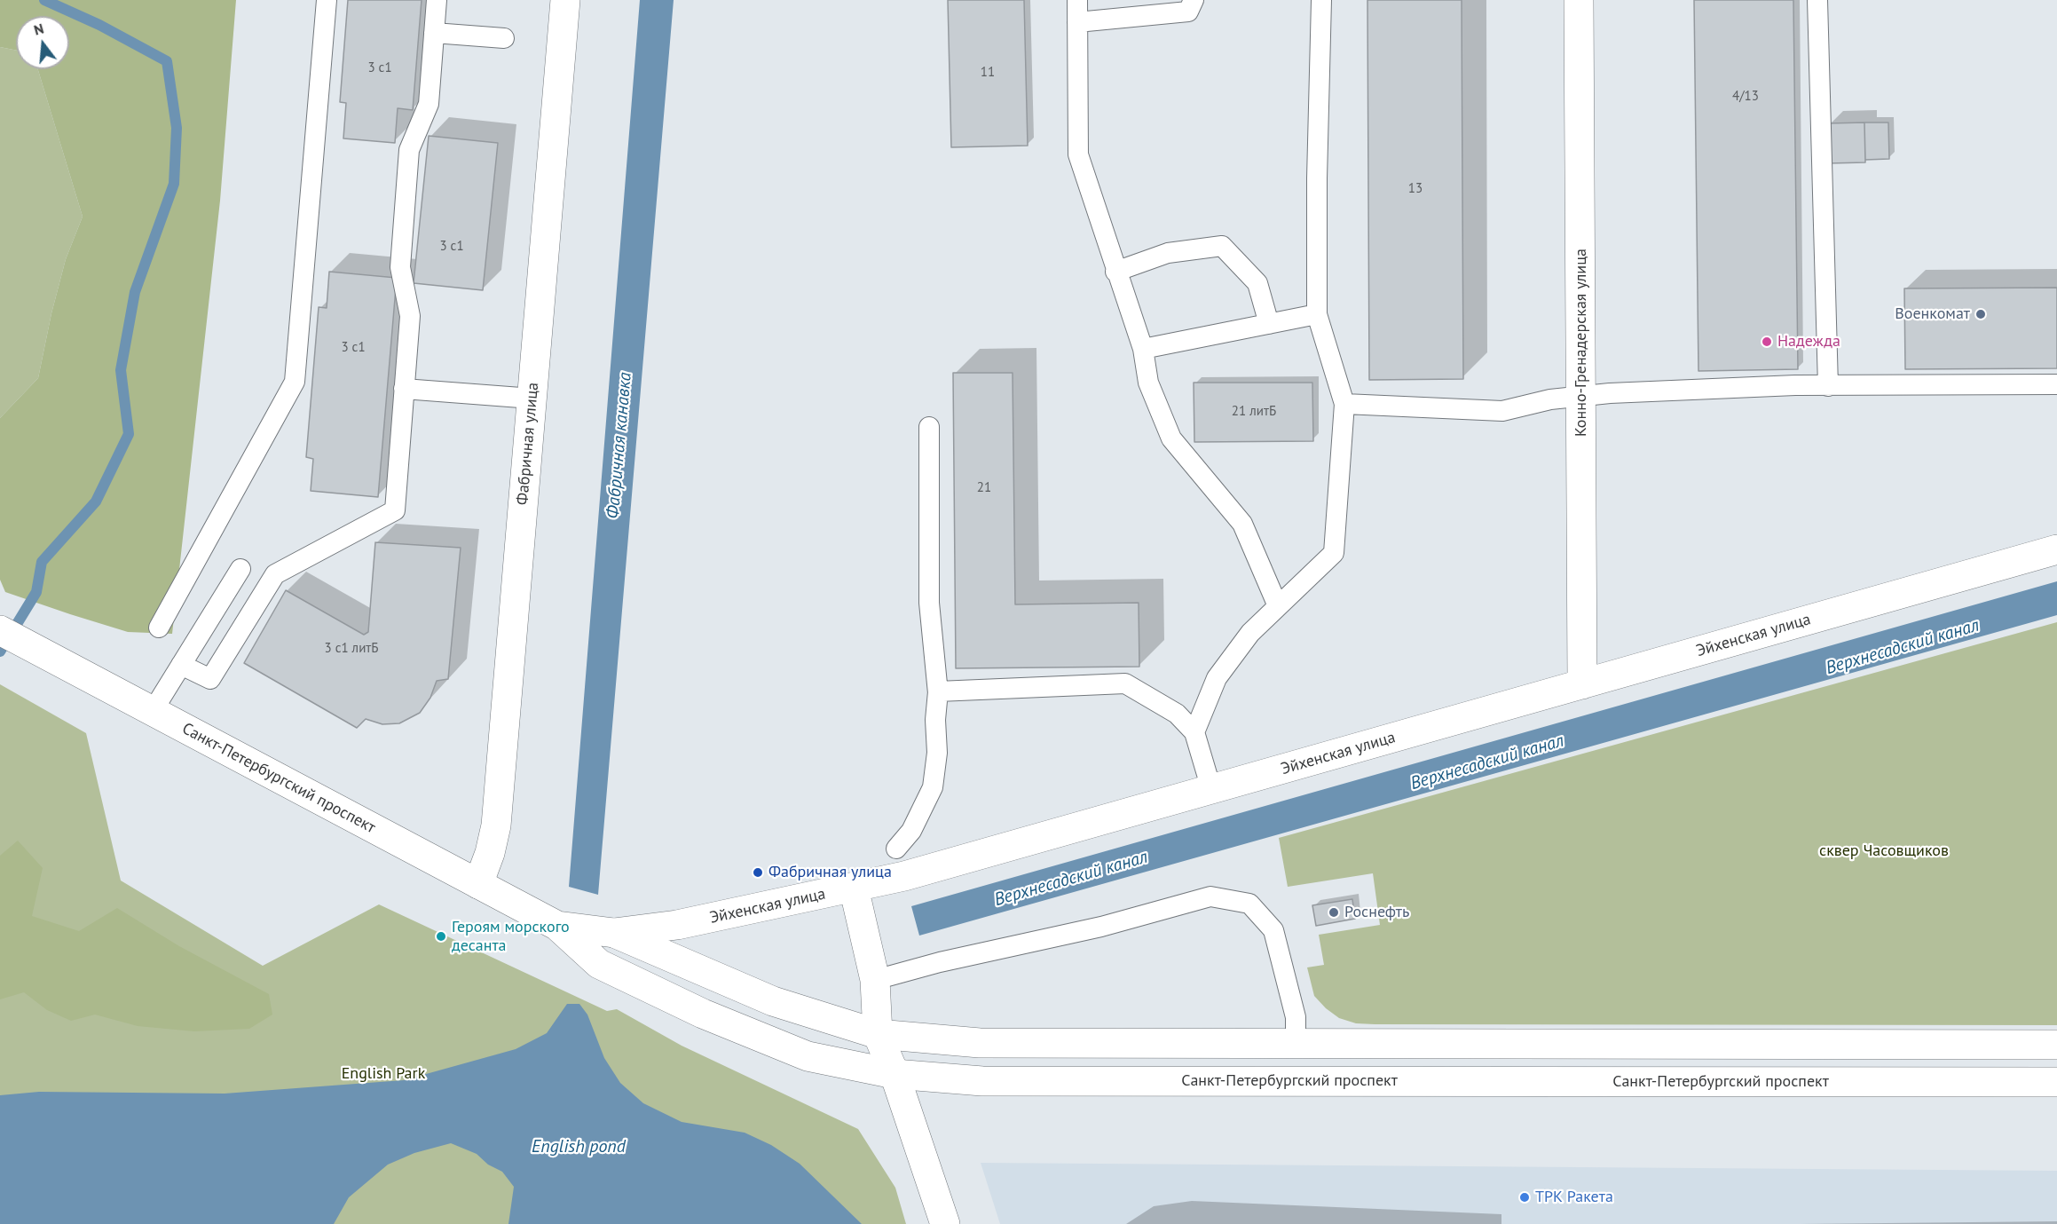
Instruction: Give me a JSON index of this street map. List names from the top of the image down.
{
  "streets": {
    "main road": [
      "Конно-Гренадерская улица",
      "Фабричная улица",
      "Эйхенская улица",
      "Санкт-Петербургский проспект"
    ]
  },
  "crossings": [
    ["Конно-Гренадерская улица", "Эйхенская улица"],
    ["Фабричная улица", "Санкт-Петербургский проспект"],
    ["Эйхенская улица", "Санкт-Петербургский проспект"]
  ],
  "water": ["Фабричная канавка", "Верхнесадский канал", "English pond"],
  "parks": ["сквер Часовщиков", "English Park"],
  "places": [
    "Военкомат",
    "Надежда",
    "Фабричная улица",
    "Роснефть",
    "Героям морского десанта",
    "ТРК Ракета"
  ],
  "house_numbers": [
    "3 с1",
    "11",
    "4/13",
    "13",
    "3 с1",
    "3 с1",
    "21 литБ",
    "21",
    "3 с1 литБ"
  ],
  "north": "top"
}
